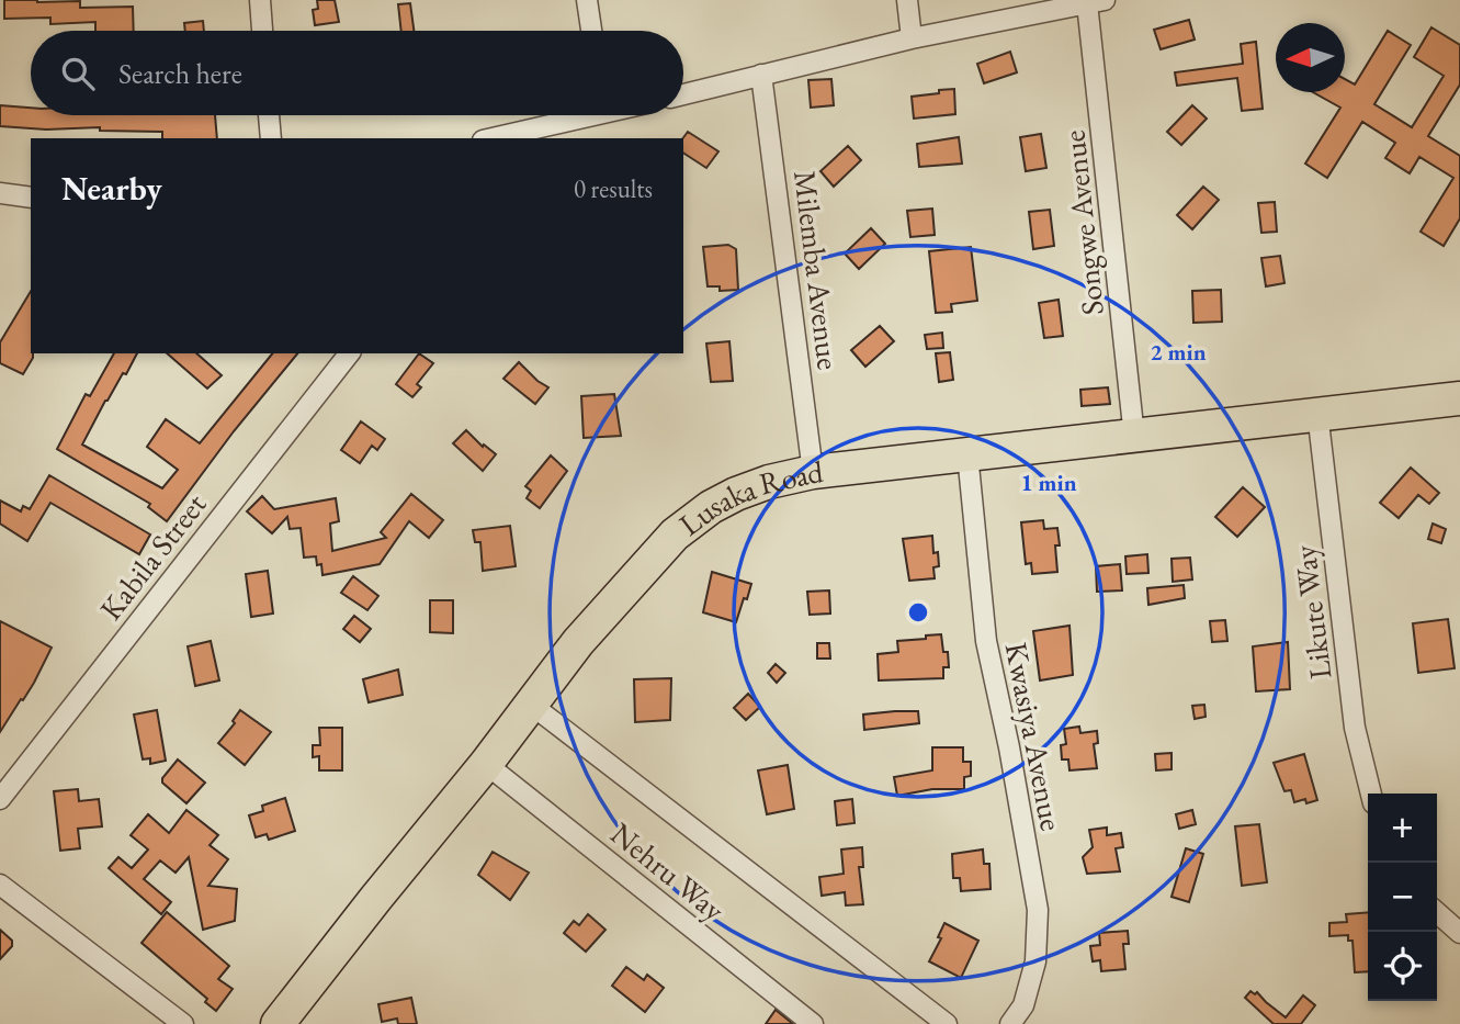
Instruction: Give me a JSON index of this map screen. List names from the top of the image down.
{
  "streets": {
    "highway": ["Lusaka Road"],
    "street": [
      "Songwe Avenue",
      "Milemba Avenue",
      "Kabila Street",
      "Likute Way",
      "Kwasiya Avenue",
      "Nehru Way"
    ]
  },
  "crossings": [
    ["Songwe Avenue", "Lusaka Road"],
    ["Milemba Avenue", "Lusaka Road"],
    ["Lusaka Road", "Likute Way"],
    ["Lusaka Road", "Kwasiya Avenue"],
    ["Lusaka Road", "Nehru Way"]
  ],
  "north": "left",
  "page": {
    "search": "Search here",
    "heading": ["Nearby", "0 results"],
    "map_buttons": ["+", "−"]
  },
  "rings": ["2 min", "1 min"]
}
